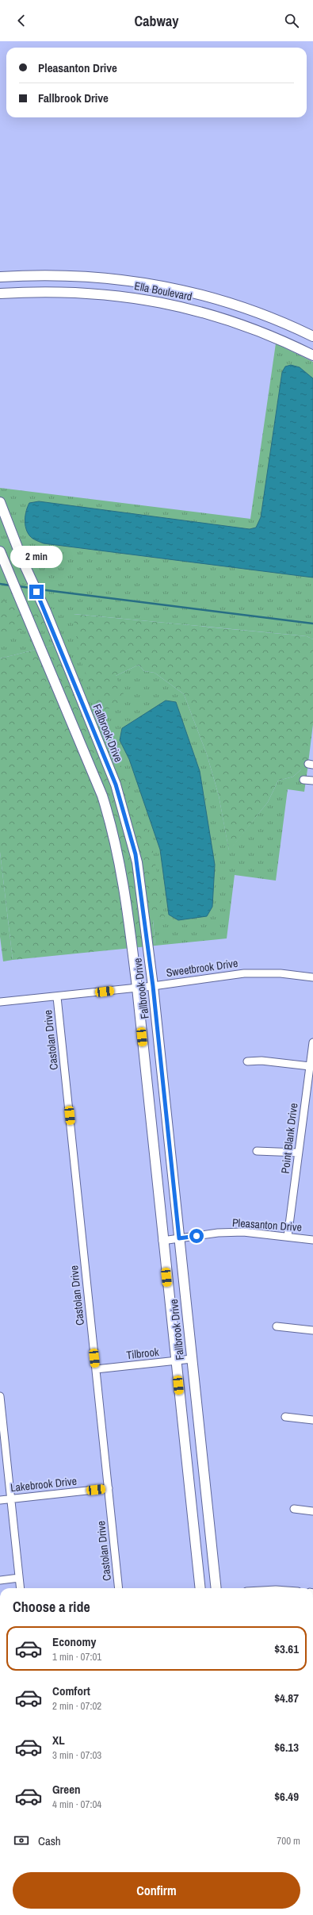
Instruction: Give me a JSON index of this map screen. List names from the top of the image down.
{
  "streets": {
    "main road": ["Ella Boulevard", "Fallbrook Drive"],
    "street": [
      "Sweetbrook Drive",
      "Castolan Drive",
      "Point Blank Drive",
      "Pleasanton Drive",
      "Tilbrook",
      "Lakebrook Drive"
    ]
  },
  "crossings": [
    ["Fallbrook Drive", "Sweetbrook Drive"],
    ["Fallbrook Drive", "Pleasanton Drive"],
    ["Fallbrook Drive", "Tilbrook"],
    ["Sweetbrook Drive", "Castolan Drive"],
    ["Castolan Drive", "Tilbrook"],
    ["Castolan Drive", "Lakebrook Drive"],
    ["Point Blank Drive", "Pleasanton Drive"]
  ],
  "page": {
    "header": "Cabway",
    "banner": ["Pleasanton Drive", "Fallbrook Drive"],
    "bubble": "2 min",
    "heading": "Choose a ride",
    "list": [
      {
        "name": "Economy",
        "note": "1 min · 07:01",
        "value": "$3.61"
      },
      {
        "name": "Comfort",
        "note": "2 min · 07:02",
        "value": "$4.87"
      },
      {
        "name": "XL",
        "note": "3 min · 07:03",
        "value": "$6.13"
      },
      {
        "name": "Green",
        "note": "4 min · 07:04",
        "value": "$6.49"
      }
    ],
    "pay": ["Cash", "700 m"],
    "buttons": "Confirm"
  }
}
